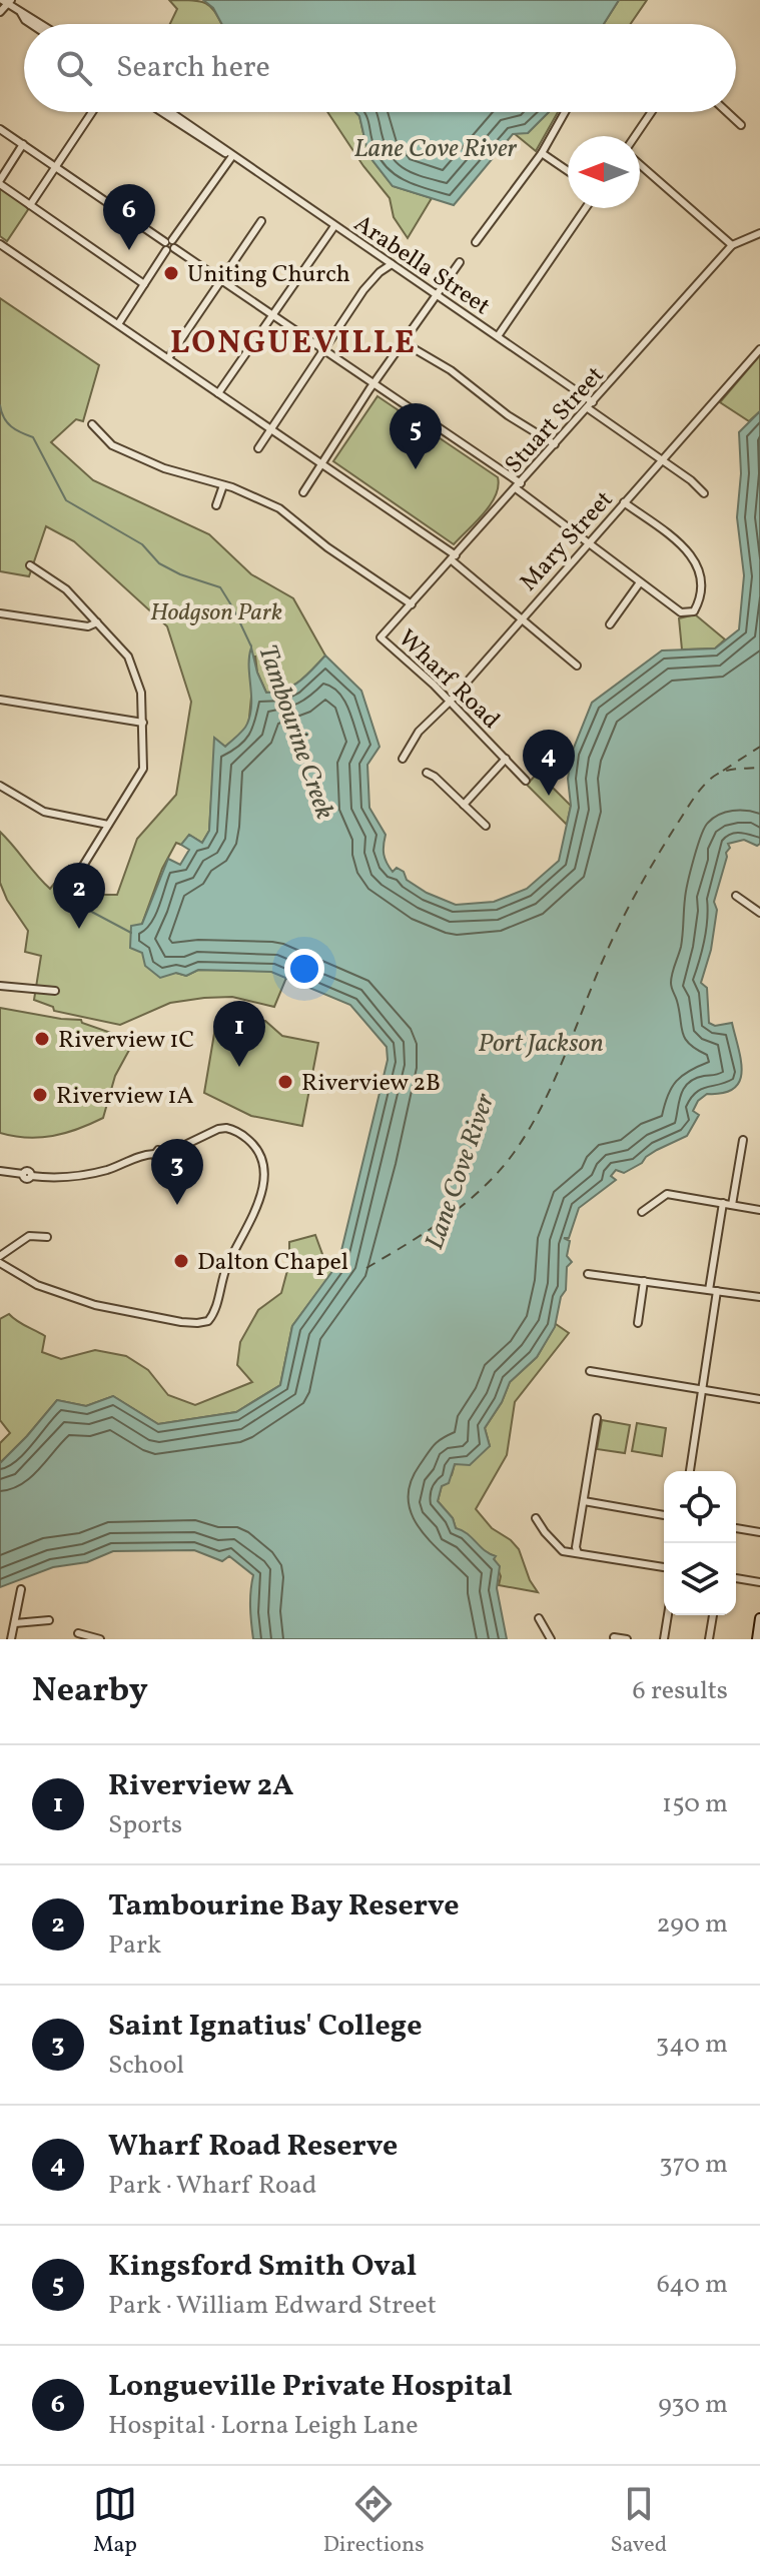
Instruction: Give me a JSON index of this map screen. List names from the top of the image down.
{
  "streets": {
    "street": [
      "Arabella Street",
      "Stuart Street",
      "Mary Street",
      "Wharf Road"
    ]
  },
  "crossings": [
    ["Arabella Street", "Stuart Street"],
    ["Arabella Street", "Mary Street"],
    ["Stuart Street", "Wharf Road"],
    ["Mary Street", "Wharf Road"]
  ],
  "districts": ["LONGUEVILLE"],
  "water": ["Lane Cove River", "Tambourine Creek", "Port Jackson"],
  "parks": ["Hodgson Park"],
  "places": [
    "Uniting Church",
    "Riverview 1C",
    "Riverview 2B",
    "Riverview 1A",
    "Dalton Chapel"
  ],
  "north": "left",
  "page": {
    "search": "Search here",
    "pins": [
      "6",
      "5",
      "4",
      "2",
      "1",
      "3"
    ],
    "heading": ["Nearby", "6 results"],
    "list": [
      {
        "mark": "1",
        "name": "Riverview 2A",
        "note": "Sports",
        "value": "150 m"
      },
      {
        "mark": "2",
        "name": "Tambourine Bay Reserve",
        "note": "Park",
        "value": "290 m"
      },
      {
        "mark": "3",
        "name": "Saint Ignatius' College",
        "note": "School",
        "value": "340 m"
      },
      {
        "mark": "4",
        "name": "Wharf Road Reserve",
        "note": "Park · Wharf Road",
        "value": "370 m"
      },
      {
        "mark": "5",
        "name": "Kingsford Smith Oval",
        "note": "Park · William Edward Street",
        "value": "640 m"
      },
      {
        "mark": "6",
        "name": "Longueville Private Hospital",
        "note": "Hospital · Lorna Leigh Lane",
        "value": "930 m"
      }
    ],
    "nav": ["Map", "Directions", "Saved"]
  }
}
